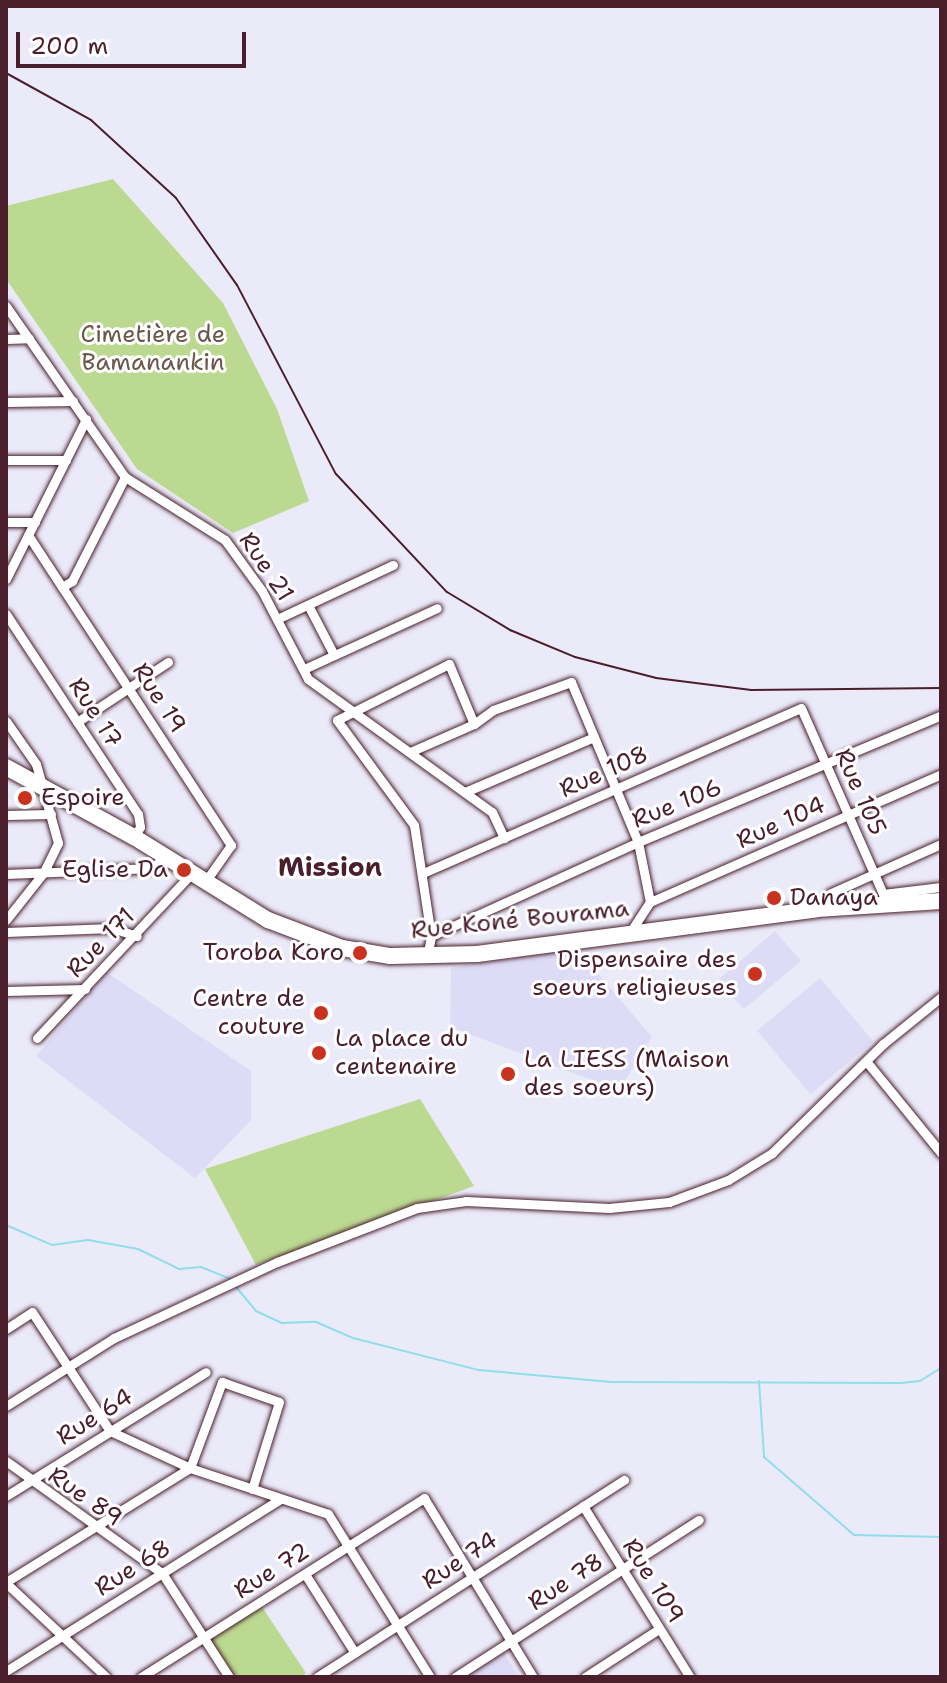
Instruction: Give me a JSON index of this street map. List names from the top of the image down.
{
  "streets": {
    "highway": ["Rue Koné Bourama"],
    "street": [
      "Rue 21",
      "Rue 19",
      "Rue 17",
      "Rue 108",
      "Rue 105",
      "Rue 106",
      "Rue 104",
      "Rue 171",
      "Rue 64",
      "Rue 89",
      "Rue 74",
      "Rue 68",
      "Rue 72",
      "Rue 109",
      "Rue 78"
    ]
  },
  "crossings": [
    ["Rue 21", "Rue 108"],
    ["Rue 19", "Rue Koné Bourama"],
    ["Rue 19", "Rue 171"],
    ["Rue 17", "Rue Koné Bourama"],
    ["Rue 108", "Rue 105"],
    ["Rue 105", "Rue 106"],
    ["Rue 105", "Rue 104"],
    ["Rue 104", "Rue Koné Bourama"],
    ["Rue Koné Bourama", "Rue 171"],
    ["Rue 64", "Rue 89"],
    ["Rue 89", "Rue 68"],
    ["Rue 89", "Rue 72"],
    ["Rue 74", "Rue 72"],
    ["Rue 74", "Rue 109"],
    ["Rue 109", "Rue 78"]
  ],
  "districts": ["Mission"],
  "parks": ["Cimetière de Bamanankin"],
  "places": [
    "Espoire",
    "Eglise Da",
    "Danaya",
    "Toroba Koro",
    "Dispensaire des soeurs religieuses",
    "Centre de couture",
    "La place du centenaire",
    "La LIESS (Maison des soeurs)"
  ],
  "scale_bar": "200 m"
}
